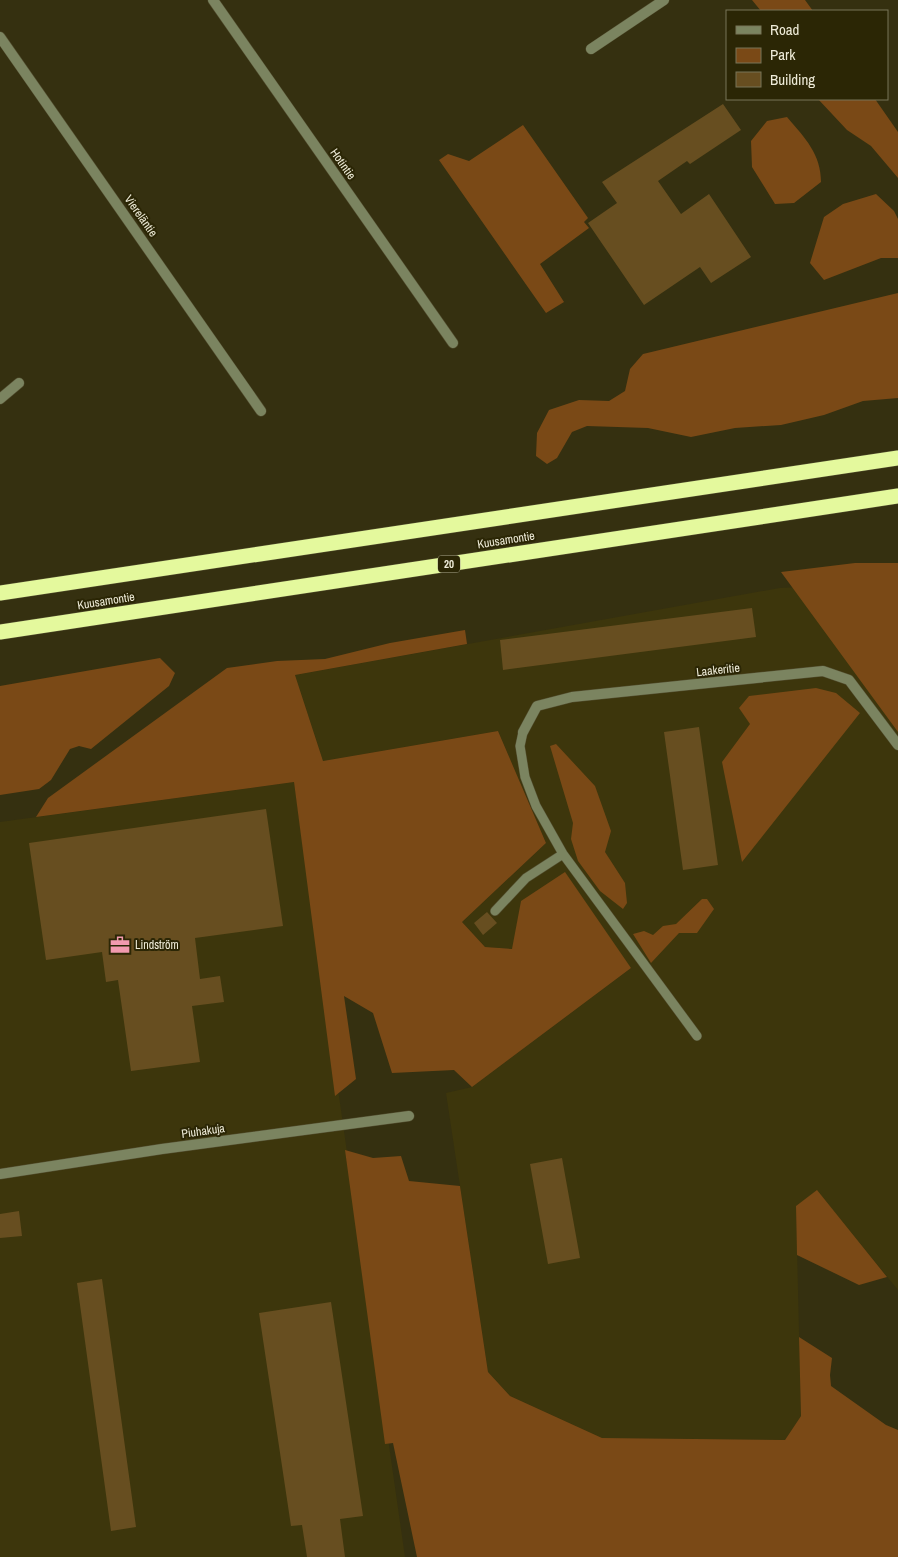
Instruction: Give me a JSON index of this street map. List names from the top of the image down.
{
  "streets": {
    "highway": ["Kuusamontie", "20"],
    "street": [
      "Hotintie",
      "Viereläntie",
      "Laakeritie",
      "Piuhakuja"
    ]
  },
  "places": {
    "office": ["Lindström"]
  },
  "legend": ["Road", "Park", "Building"]
}
